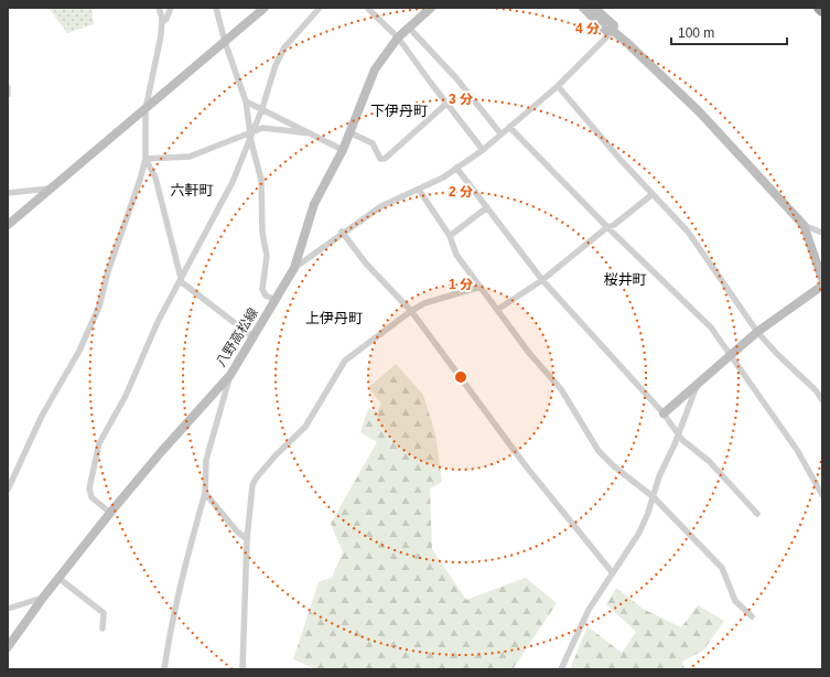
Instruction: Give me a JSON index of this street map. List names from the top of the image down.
{
  "streets": {
    "street": ["八野高松線"]
  },
  "districts": [
    "下伊丹町",
    "六軒町",
    "桜井町",
    "上伊丹町"
  ],
  "scale_bar": "100 m",
  "rings": [
    "4 分",
    "3 分",
    "2 分",
    "1 分"
  ]
}
